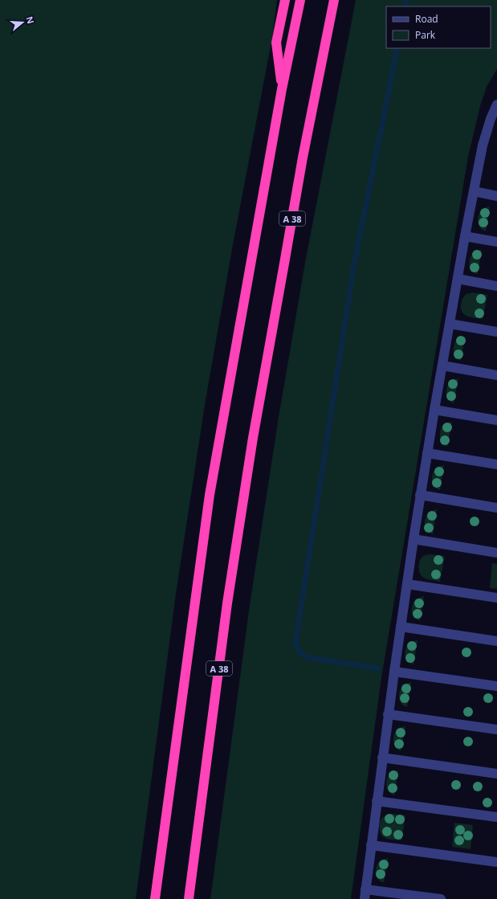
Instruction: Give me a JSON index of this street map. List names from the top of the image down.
{
  "streets": {
    "highway": ["A 38"]
  },
  "legend": ["Road", "Park"],
  "north": "right"
}
